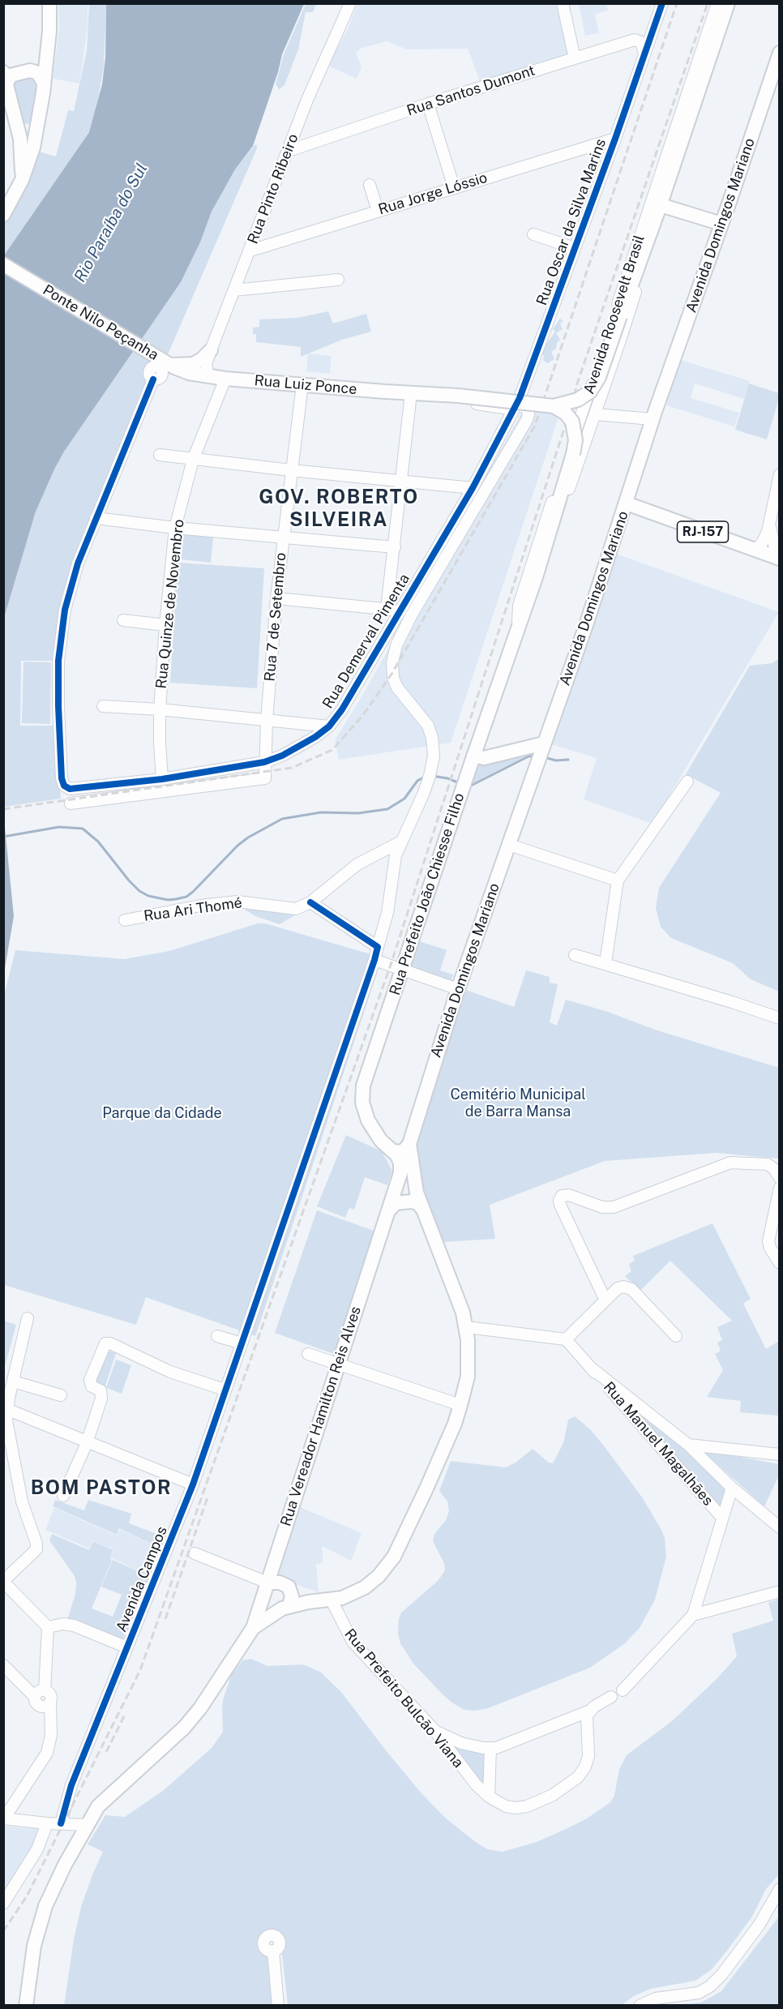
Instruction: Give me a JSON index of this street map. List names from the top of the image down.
{
  "streets": {
    "main road": [
      "Avenida Domingos Mariano",
      "Ponte Nilo Peçanha",
      "Rua Luiz Ponce",
      "RJ-157",
      "Rua Prefeito João Chiesse Filho",
      "Rua Vereador Hamilton Reis Alves"
    ],
    "street": [
      "Rua Santos Dumont",
      "Rua Pinto Ribeiro",
      "Rua Jorge Lóssio",
      "Rua Oscar da Silva Marins",
      "Avenida Roosevelt Brasil",
      "Rua Quinze de Novembro",
      "Rua 7 de Setembro",
      "Rua Demerval Pimenta",
      "Rua Ari Thomé",
      "Rua Manuel Magalhães",
      "Avenida Campos",
      "Rua Prefeito Bulcão Viana"
    ]
  },
  "crossings": [
    ["Rua Santos Dumont", "Rua Pinto Ribeiro"],
    ["Rua Santos Dumont", "Rua Oscar da Silva Marins"],
    ["Rua Pinto Ribeiro", "Rua Jorge Lóssio"],
    ["Rua Pinto Ribeiro", "Ponte Nilo Peçanha"],
    ["Rua Pinto Ribeiro", "Rua Luiz Ponce"],
    ["Rua Jorge Lóssio", "Rua Oscar da Silva Marins"],
    ["Rua Oscar da Silva Marins", "Rua Luiz Ponce"],
    ["Rua Oscar da Silva Marins", "Rua Demerval Pimenta"],
    ["Avenida Domingos Mariano", "RJ-157"],
    ["Avenida Roosevelt Brasil", "Rua Prefeito João Chiesse Filho"],
    ["Ponte Nilo Peçanha", "Rua Luiz Ponce"],
    ["Rua Luiz Ponce", "Rua Quinze de Novembro"],
    ["Rua Luiz Ponce", "Rua 7 de Setembro"],
    ["Rua Luiz Ponce", "Rua Demerval Pimenta"],
    ["Rua Luiz Ponce", "Rua Prefeito João Chiesse Filho"],
    ["Rua Quinze de Novembro", "Rua Demerval Pimenta"],
    ["Rua 7 de Setembro", "Rua Demerval Pimenta"]
  ],
  "districts": ["GOV. ROBERTO SILVEIRA", "BOM PASTOR"],
  "water": ["Rio Paraíba do Sul"],
  "parks": ["Cemitério Municipal de Barra Mansa", "Parque da Cidade"]
}
